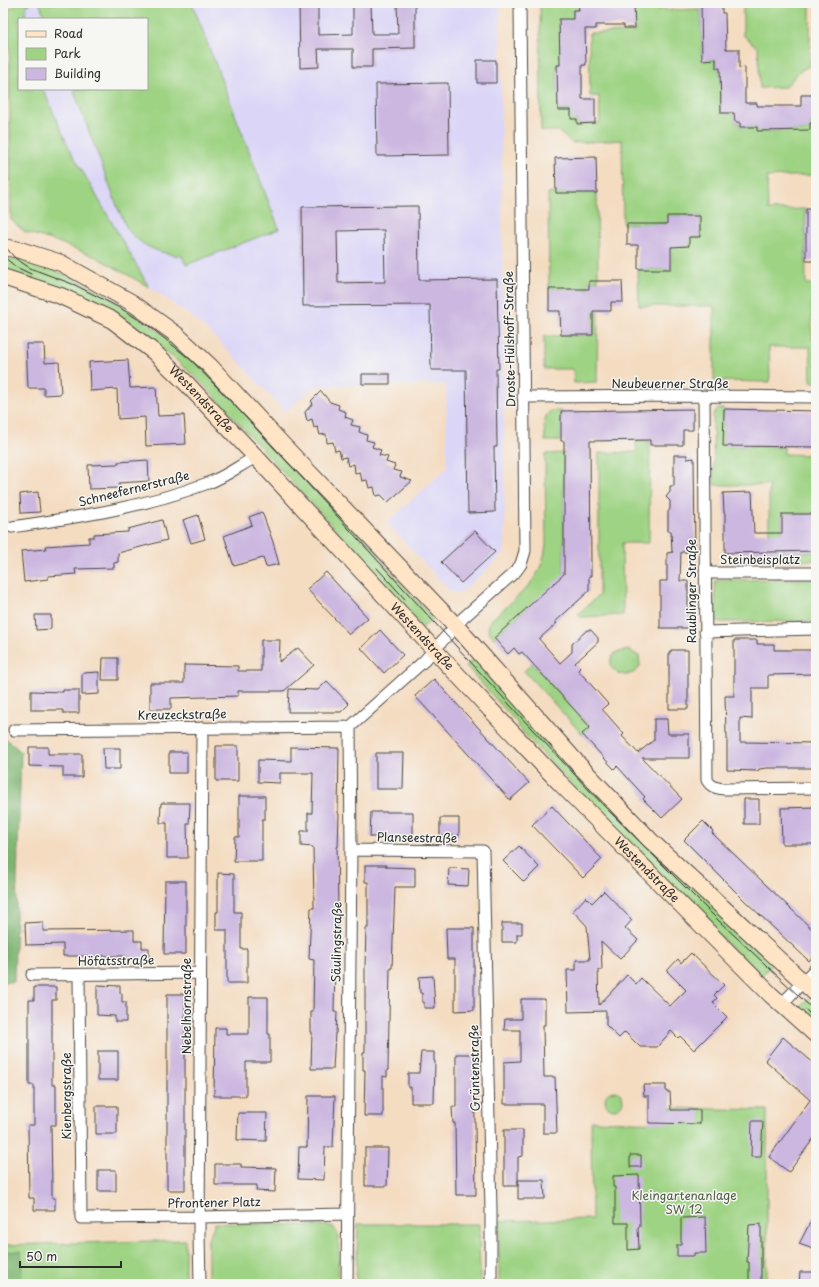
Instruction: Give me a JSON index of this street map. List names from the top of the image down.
{
  "streets": {
    "main road": ["Westendstraße"],
    "street": [
      "Droste-Hülshoff-Straße",
      "Neubeuerner Straße",
      "Schneefernerstraße",
      "Steinbeisplatz",
      "Raublinger Straße",
      "Kreuzeckstraße",
      "Planseestraße",
      "Säulingstraße",
      "Höfatsstraße",
      "Nebelhornstraße",
      "Grüntenstraße",
      "Kienbergstraße",
      "Pfrontener Platz"
    ]
  },
  "crossings": [
    ["Droste-Hülshoff-Straße", "Neubeuerner Straße"],
    ["Droste-Hülshoff-Straße", "Westendstraße"],
    ["Neubeuerner Straße", "Raublinger Straße"],
    ["Westendstraße", "Schneefernerstraße"],
    ["Steinbeisplatz", "Raublinger Straße"],
    ["Kreuzeckstraße", "Säulingstraße"],
    ["Kreuzeckstraße", "Nebelhornstraße"],
    ["Planseestraße", "Säulingstraße"],
    ["Planseestraße", "Grüntenstraße"],
    ["Säulingstraße", "Pfrontener Platz"],
    ["Höfatsstraße", "Nebelhornstraße"],
    ["Höfatsstraße", "Kienbergstraße"],
    ["Nebelhornstraße", "Pfrontener Platz"],
    ["Kienbergstraße", "Pfrontener Platz"]
  ],
  "parks": ["Kleingartenanlage SW 12"],
  "legend": ["Road", "Park", "Building"],
  "scale_bar": "50 m"
}
